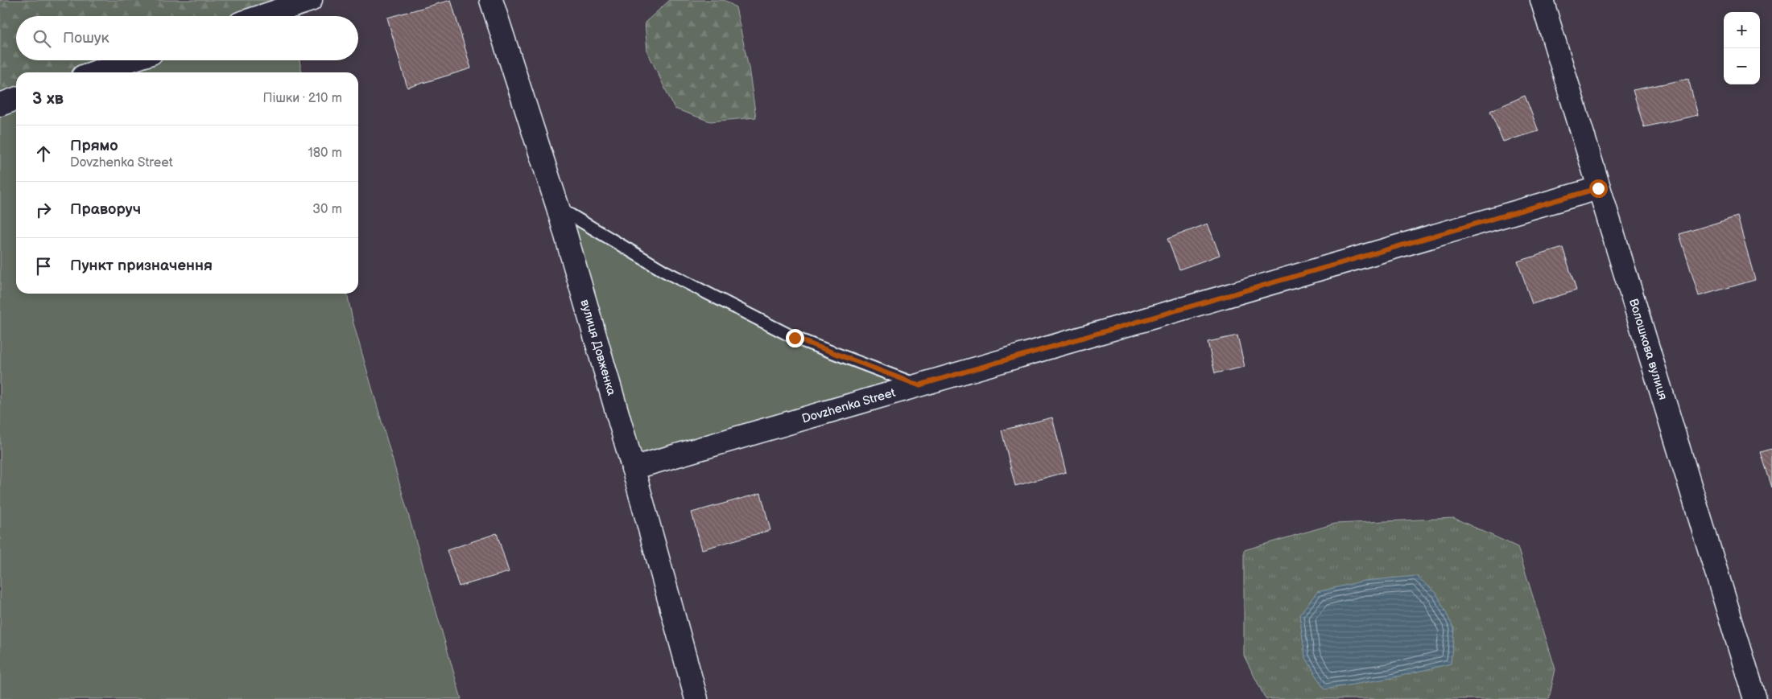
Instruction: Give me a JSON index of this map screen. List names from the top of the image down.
{
  "streets": {
    "street": ["вулиця Довженка", "Волошкова вулиця", "Dovzhenka Street"]
  },
  "crossings": [
    ["вулиця Довженка", "Dovzhenka Street"],
    ["Волошкова вулиця", "Dovzhenka Street"]
  ],
  "page": {
    "map_buttons": ["+", "−"],
    "search": "Пошук",
    "heading": ["3 хв", "Пішки · 210 m"],
    "list": [
      ["Прямо", "Dovzhenka Street", "180 m"],
      ["Праворуч", "30 m"],
      "Пункт призначення"
    ]
  }
}
